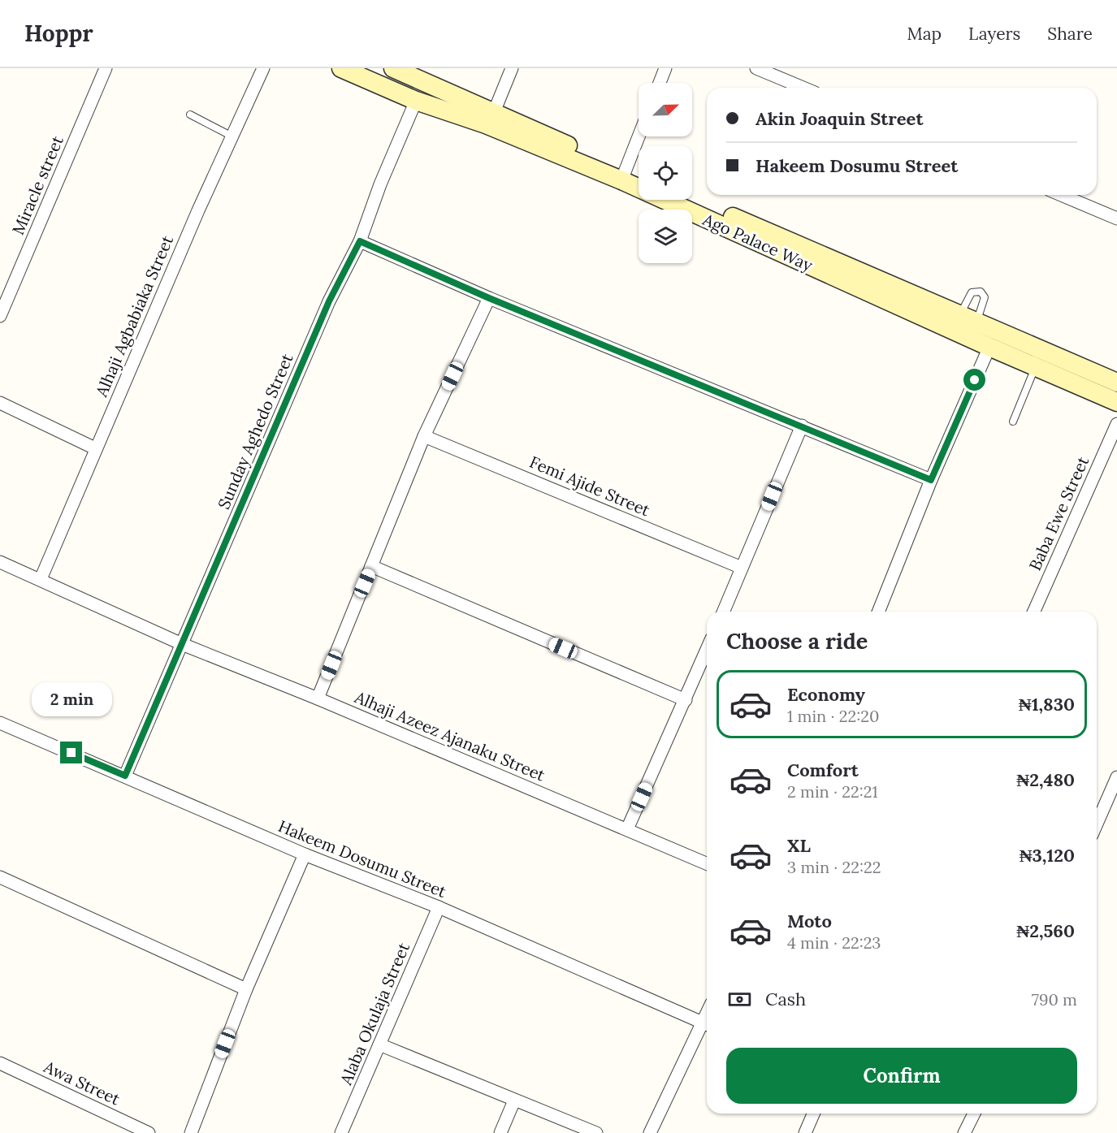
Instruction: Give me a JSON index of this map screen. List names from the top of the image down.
{
  "streets": {
    "main road": ["Ago Palace Way"],
    "street": [
      "Miracle street",
      "Alhaji Agbabiaka Street",
      "Sunday Aghedo Street",
      "Femi Ajide Street",
      "Baba Ewe Street",
      "Alhaji Azeez Ajanaku Street",
      "Hakeem Dosumu Street",
      "Alaba Okulaja Street",
      "Awa Street"
    ]
  },
  "crossings": [
    ["Ago Palace Way", "Sunday Aghedo Street"],
    ["Alhaji Agbabiaka Street", "Alhaji Azeez Ajanaku Street"],
    ["Sunday Aghedo Street", "Alhaji Azeez Ajanaku Street"],
    ["Sunday Aghedo Street", "Hakeem Dosumu Street"],
    ["Hakeem Dosumu Street", "Alaba Okulaja Street"]
  ],
  "north": "top right",
  "page": {
    "header": "Hoppr",
    "nav": ["Map", "Layers", "Share"],
    "banner": ["Akin Joaquin Street", "Hakeem Dosumu Street"],
    "heading": "Choose a ride",
    "list": [
      {
        "name": "Economy",
        "note": "1 min · 22:20",
        "value": "₦1,830"
      },
      {
        "name": "Comfort",
        "note": "2 min · 22:21",
        "value": "₦2,480"
      },
      {
        "name": "XL",
        "note": "3 min · 22:22",
        "value": "₦3,120"
      },
      {
        "name": "Moto",
        "note": "4 min · 22:23",
        "value": "₦2,560"
      }
    ],
    "bubble": "2 min",
    "pay": ["Cash", "790 m"],
    "buttons": "Confirm"
  }
}
